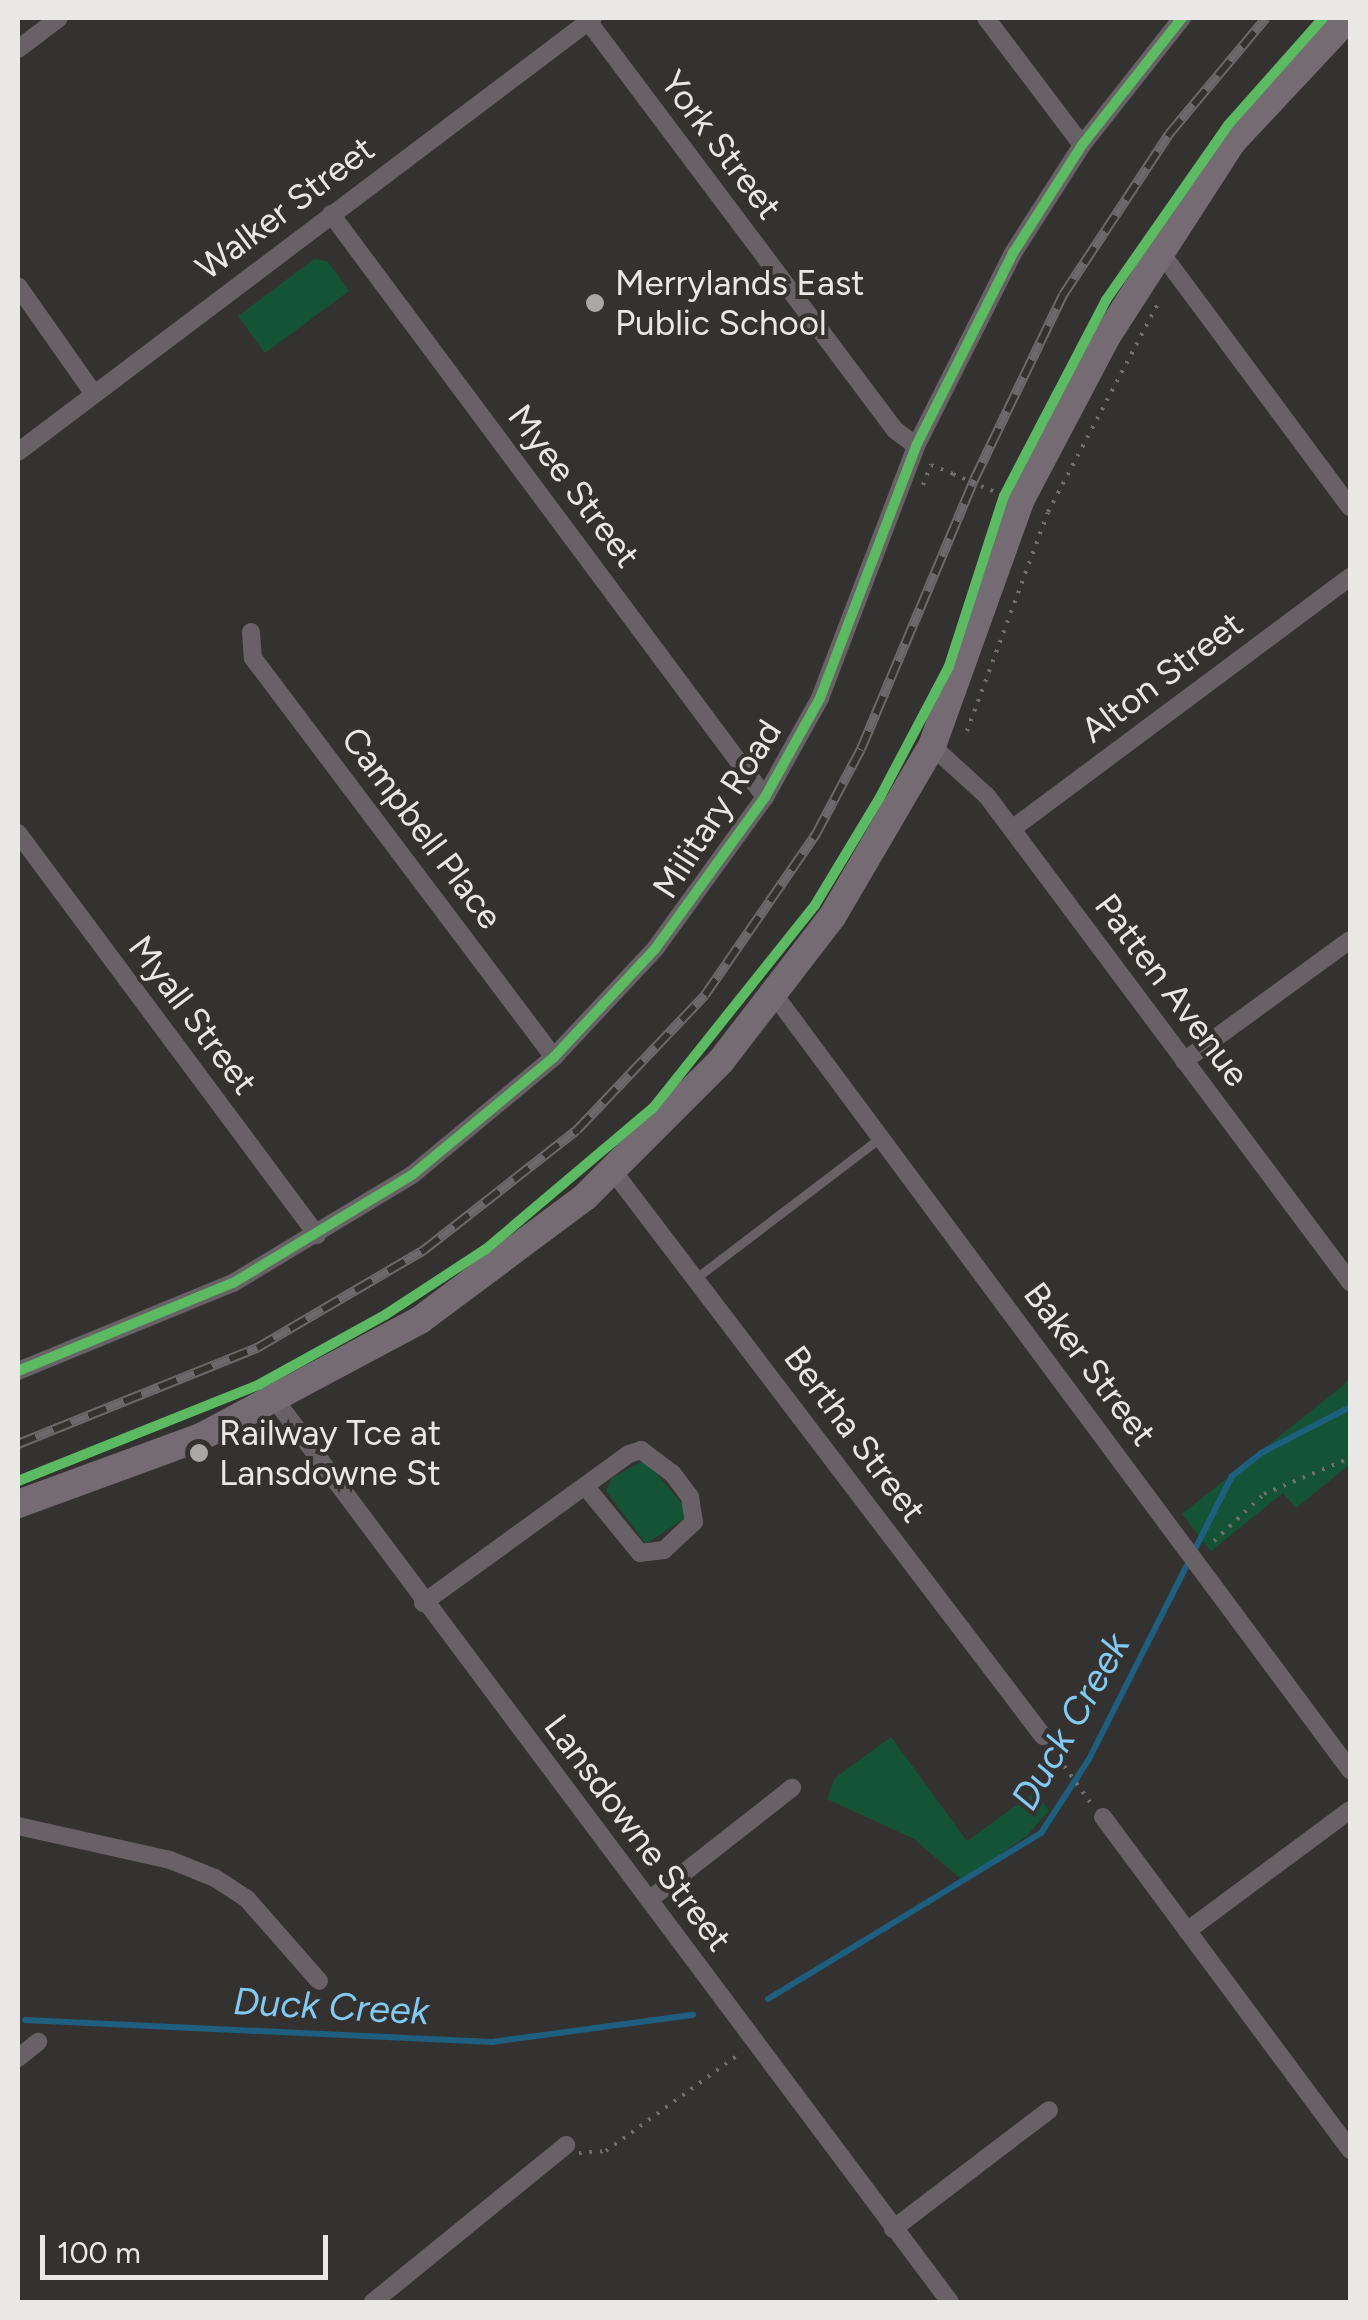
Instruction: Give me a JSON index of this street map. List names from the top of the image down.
{
  "streets": {
    "street": [
      "York Street",
      "Walker Street",
      "Myee Street",
      "Alton Street",
      "Military Road",
      "Campbell Place",
      "Patten Avenue",
      "Myall Street",
      "Baker Street",
      "Bertha Street",
      "Lansdowne Street"
    ]
  },
  "crossings": [
    ["York Street", "Walker Street"],
    ["York Street", "Military Road"],
    ["Walker Street", "Myee Street"],
    ["Myee Street", "Military Road"],
    ["Alton Street", "Patten Avenue"],
    ["Military Road", "Campbell Place"],
    ["Military Road", "Myall Street"]
  ],
  "water": ["Duck Creek"],
  "places": ["Merrylands East Public School", "Railway Tce at Lansdowne St"],
  "scale_bar": "100 m"
}
